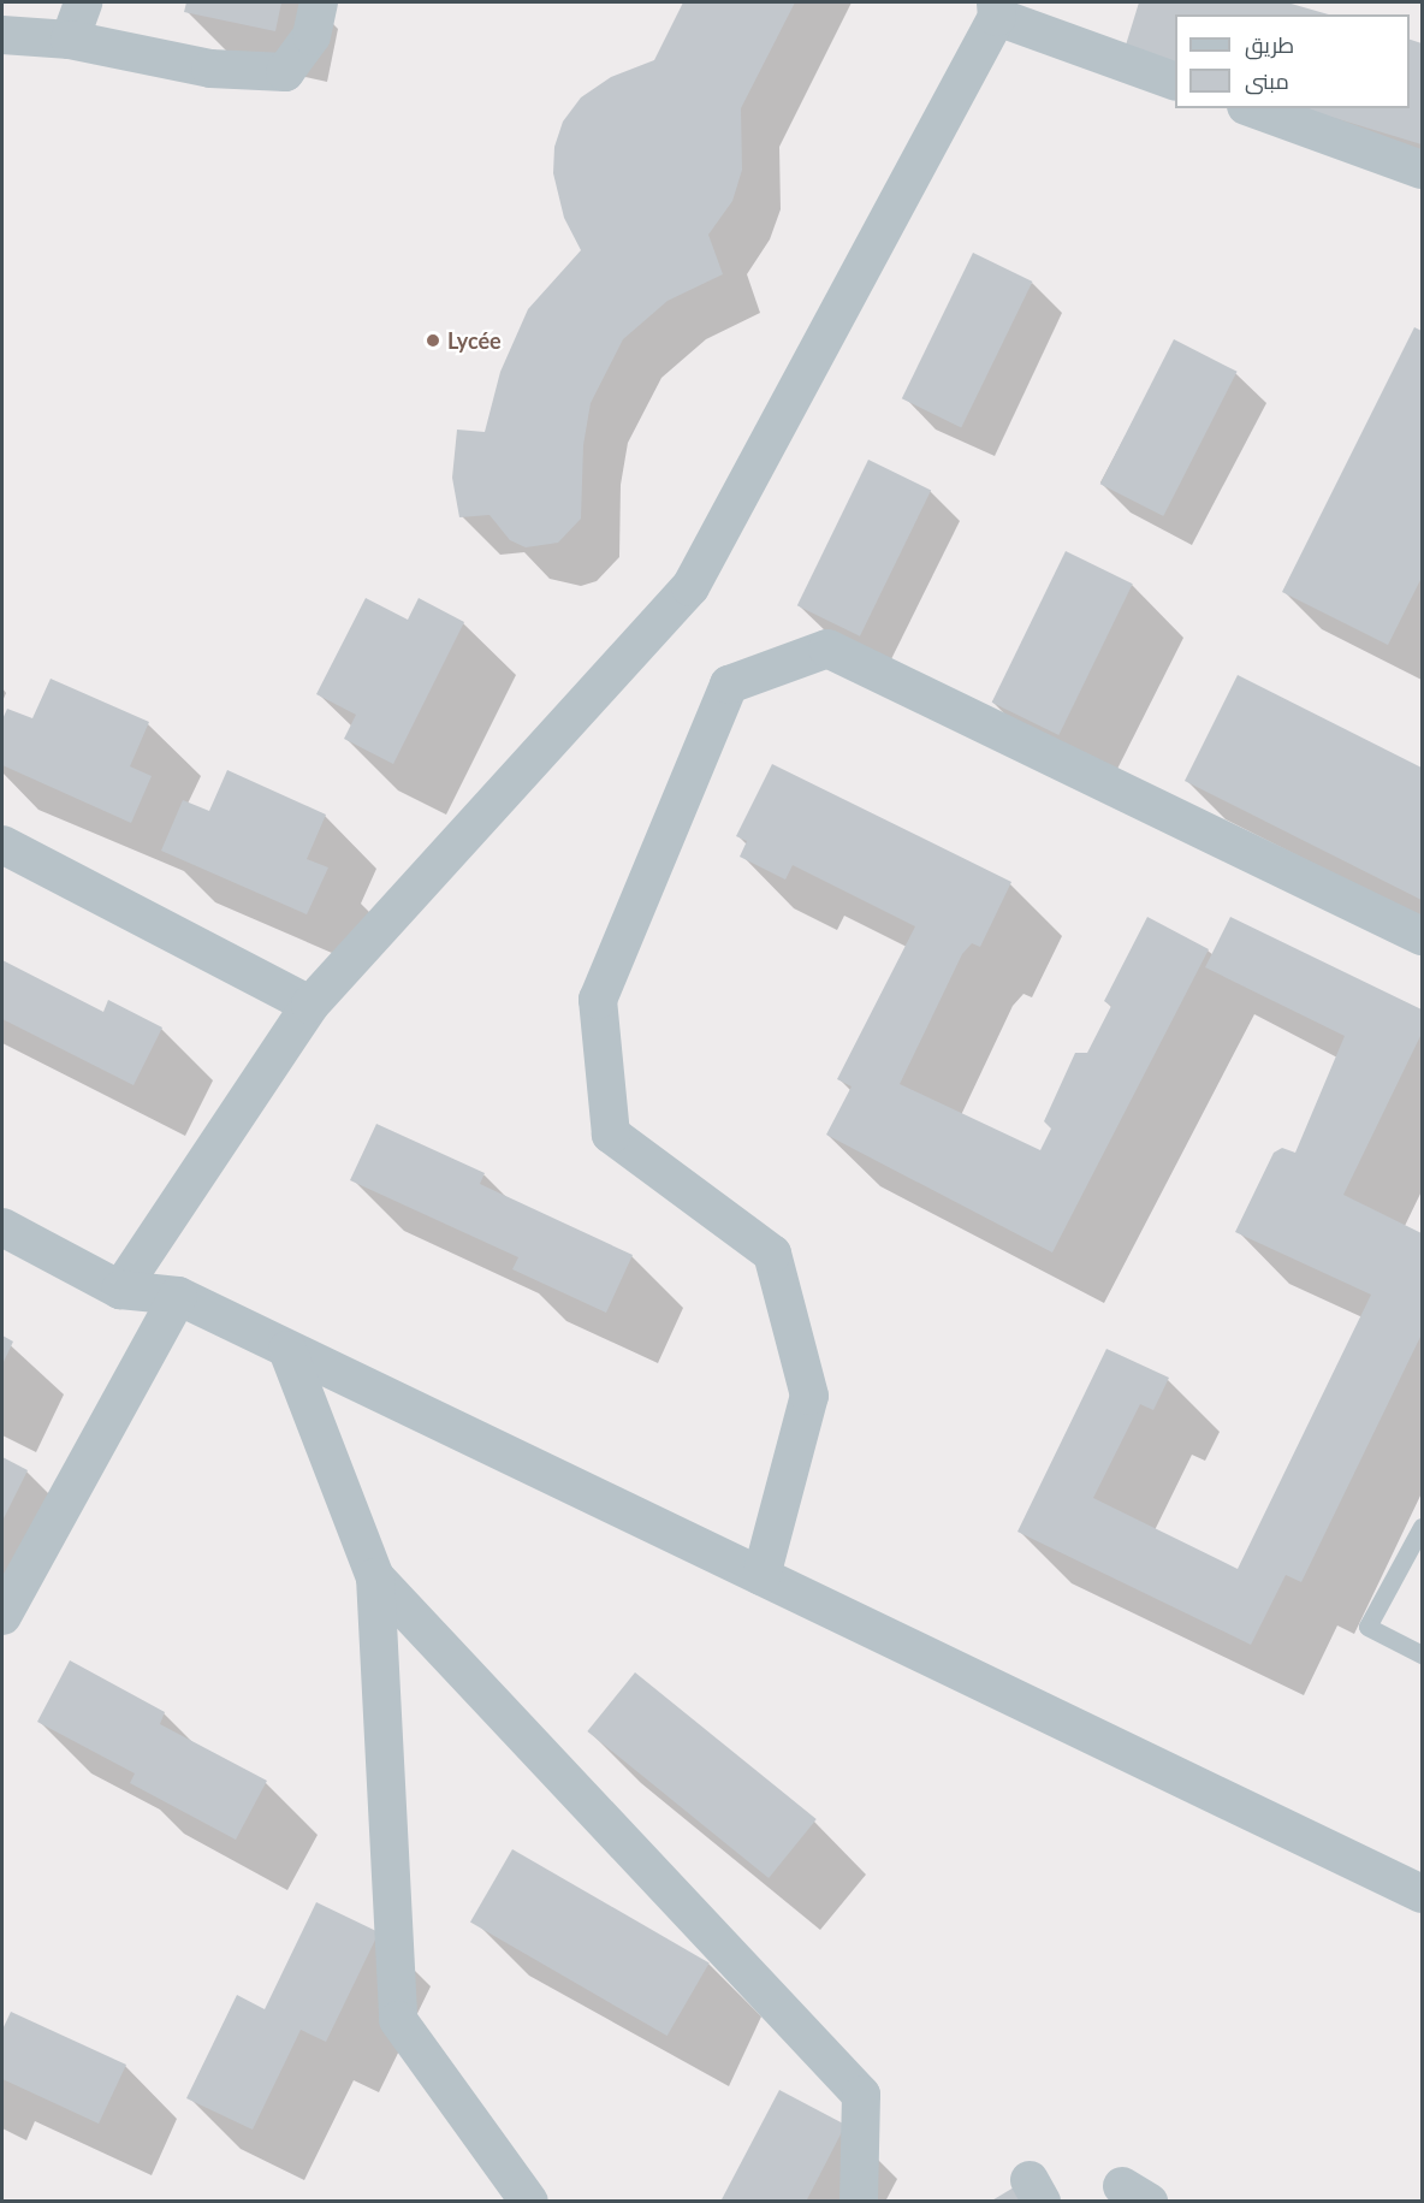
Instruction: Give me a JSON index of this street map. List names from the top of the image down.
{
  "places": ["Lycée"],
  "legend": ["طريق", "مبنى"]
}
